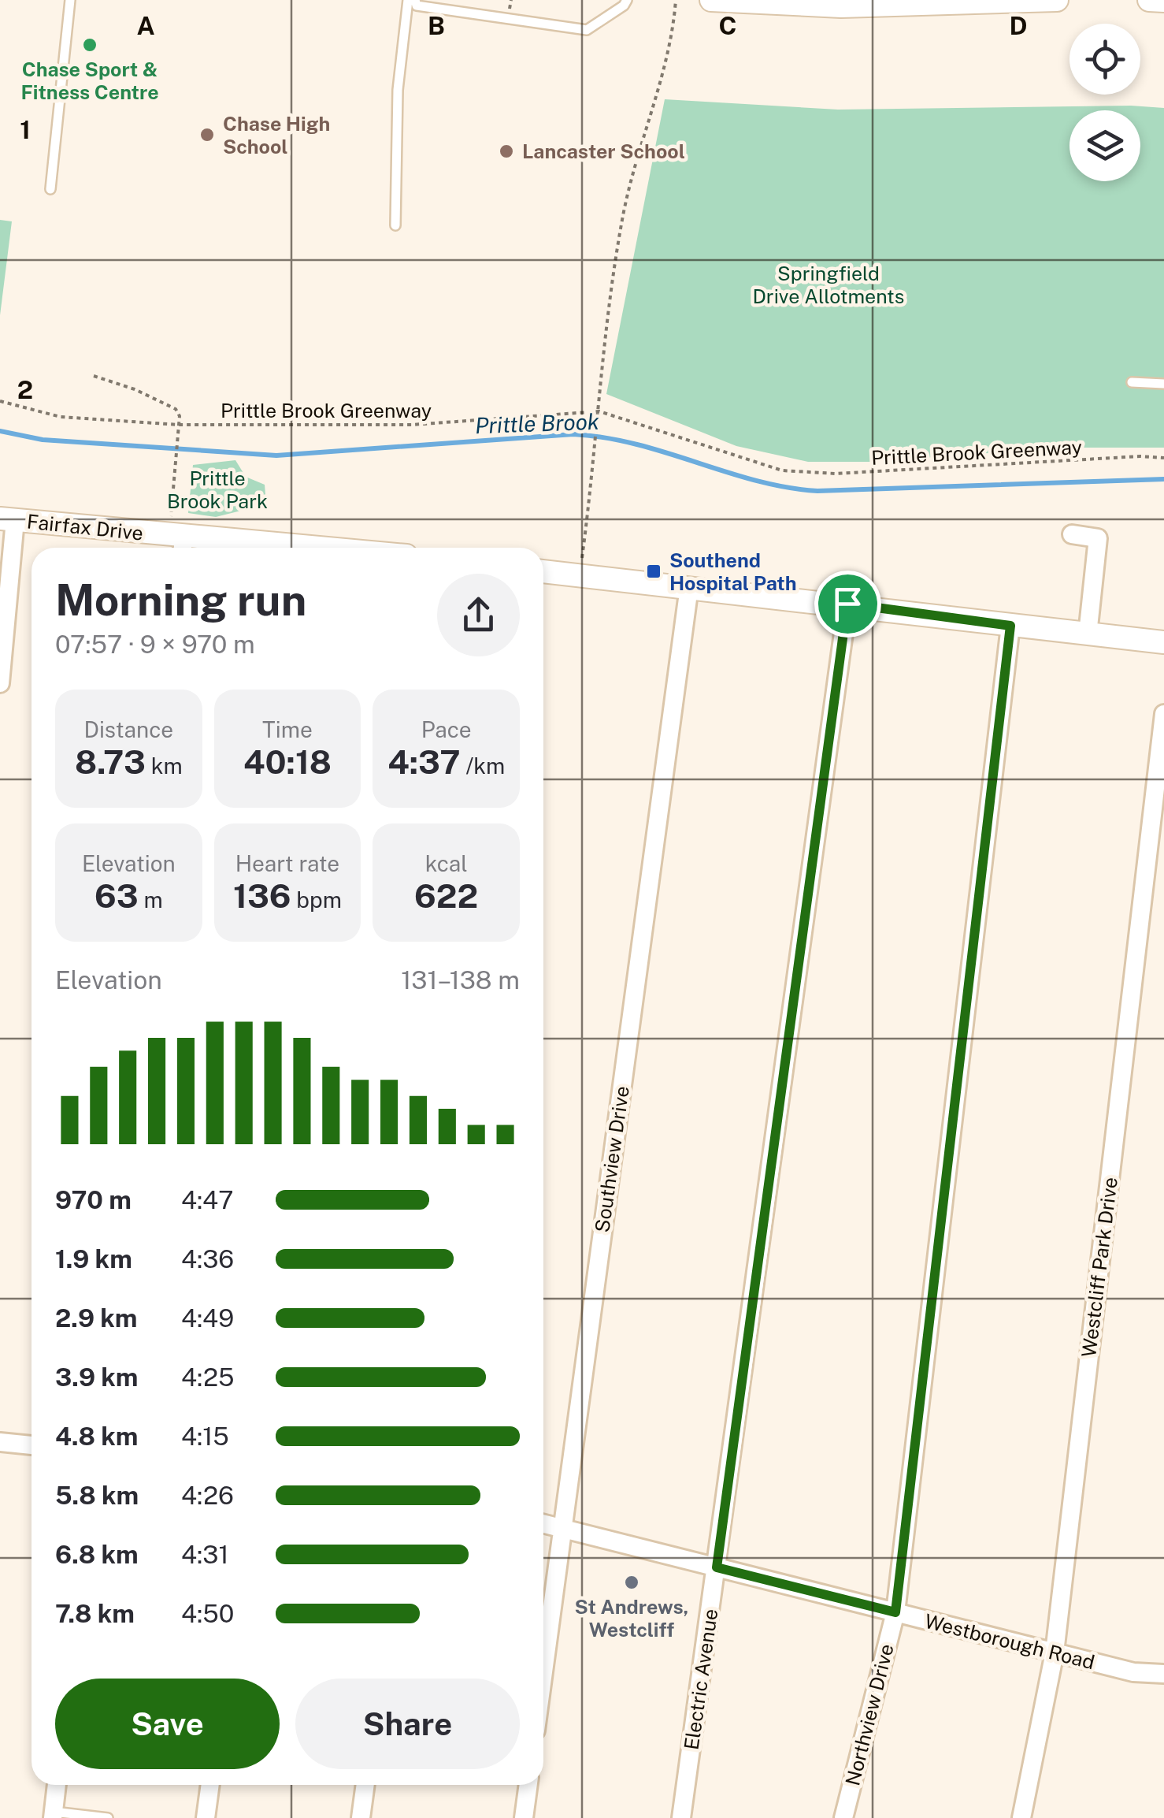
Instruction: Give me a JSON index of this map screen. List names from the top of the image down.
{
  "streets": {
    "street": [
      "Fairfax Drive",
      "Southview Drive",
      "Westcliff Park Drive",
      "Westborough Road",
      "Electric Avenue",
      "Northview Drive"
    ],
    "path": ["Prittle Brook Greenway"]
  },
  "crossings": [
    ["Southview Drive", "Westborough Road"],
    ["Westcliff Park Drive", "Westborough Road"],
    ["Westborough Road", "Electric Avenue"],
    ["Westborough Road", "Northview Drive"]
  ],
  "water": ["Prittle Brook"],
  "parks": ["Springfield Drive Allotments", "Prittle Brook Park"],
  "places": {
    "other": [
      "Chase Sport & Fitness Centre",
      "Chase High School",
      "Lancaster School",
      "St Andrews, Westcliff"
    ],
    "transit": ["Southend Hospital Path"]
  },
  "page": {
    "heading": ["Morning run", "07:57 · 9 × 970 m"],
    "stats": [
      ["Distance", "8.73 km"],
      ["Time", "40:18"],
      ["Pace", "4:37 /km"],
      ["Elevation", "63 m"],
      ["Heart rate", "136 bpm"],
      ["kcal", "622"]
    ],
    "chart": ["Elevation", "131–138 m"],
    "list": [
      {
        "name": "970 m",
        "note": "4:47"
      },
      {
        "name": "1.9 km",
        "note": "4:36"
      },
      {
        "name": "2.9 km",
        "note": "4:49"
      },
      {
        "name": "3.9 km",
        "note": "4:25"
      },
      {
        "name": "4.8 km",
        "note": "4:15"
      },
      {
        "name": "5.8 km",
        "note": "4:26"
      },
      {
        "name": "6.8 km",
        "note": "4:31"
      },
      {
        "name": "7.8 km",
        "note": "4:50"
      }
    ],
    "buttons": ["Save", "Share"]
  },
  "grid": {
    "columns": [
      "A",
      "B",
      "C",
      "D"
    ],
    "rows": ["1", "2"]
  }
}
